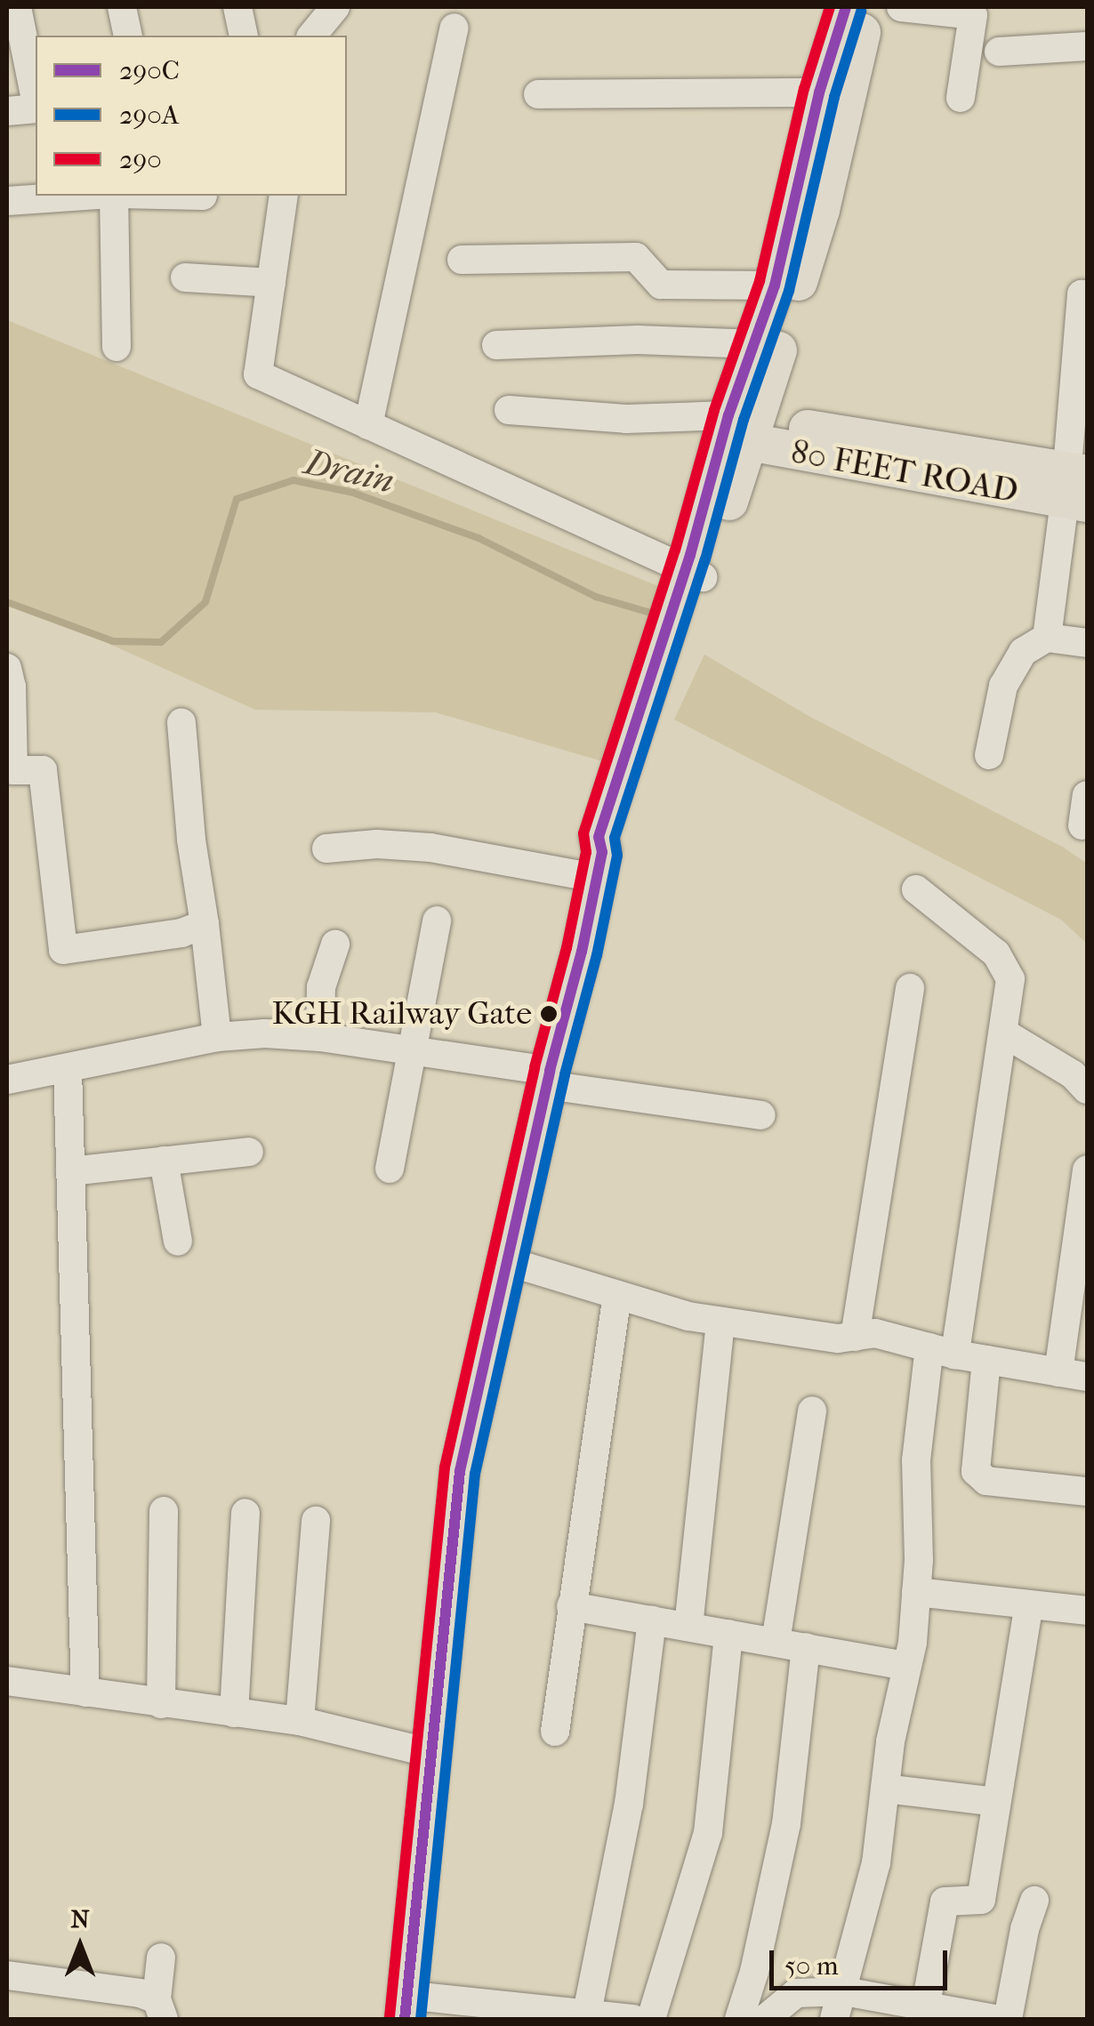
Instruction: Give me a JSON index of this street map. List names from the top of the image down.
{
  "streets": {
    "main road": ["80 FEET ROAD"]
  },
  "water": ["Drain"],
  "places": ["KGH Railway Gate"],
  "lines": ["transit line 290C", "transit line 290", "transit line 290A"],
  "legend": ["290C", "290A", "290"],
  "scale_bar": "50 m",
  "north": "top"
}
